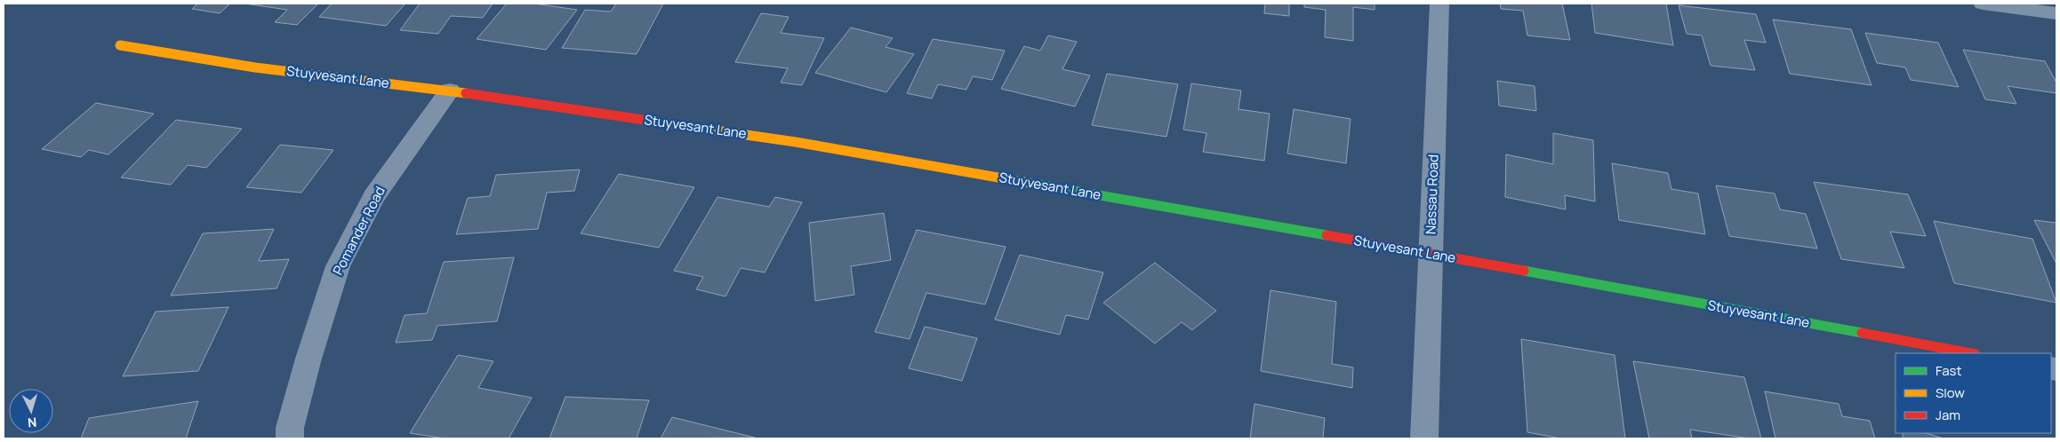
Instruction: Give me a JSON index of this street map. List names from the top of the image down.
{
  "streets": {
    "street": ["Stuyvesant Lane", "Nassau Road", "Pomander Road"]
  },
  "crossings": [
    ["Stuyvesant Lane", "Nassau Road"],
    ["Stuyvesant Lane", "Pomander Road"]
  ],
  "legend": ["Fast", "Slow", "Jam"],
  "north": "bottom"
}
